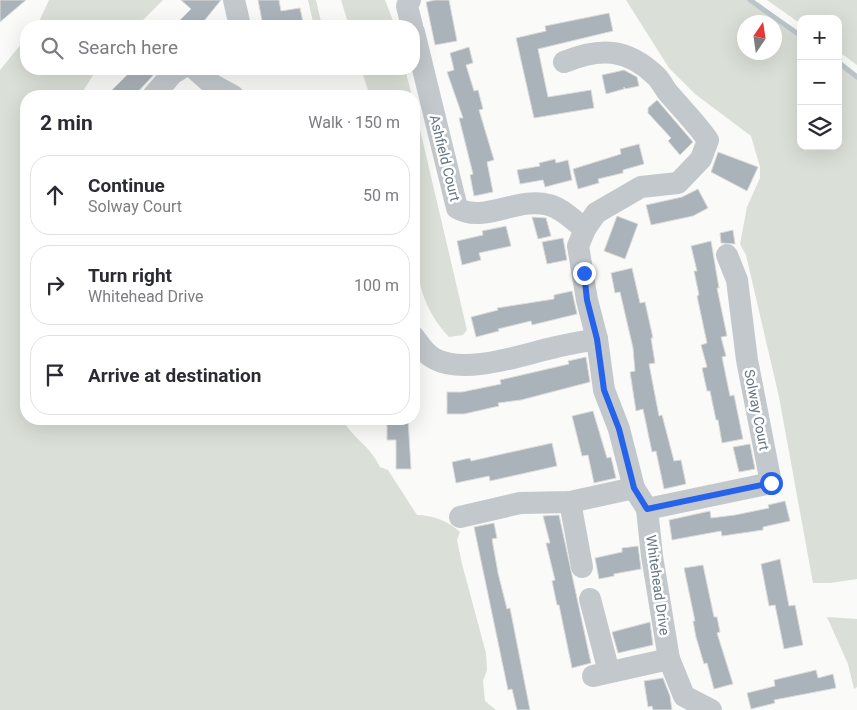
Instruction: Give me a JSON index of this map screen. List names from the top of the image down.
{
  "streets": {
    "street": ["Ashfield Court", "Solway Court", "Whitehead Drive"]
  },
  "crossings": [
    ["Ashfield Court", "Whitehead Drive"],
    ["Solway Court", "Whitehead Drive"]
  ],
  "north": "top",
  "page": {
    "map_buttons": ["+", "−"],
    "search": "Search here",
    "heading": ["2 min", "Walk · 150 m"],
    "list": [
      ["Continue", "Solway Court", "50 m"],
      ["Turn right", "Whitehead Drive", "100 m"],
      "Arrive at destination"
    ]
  }
}
